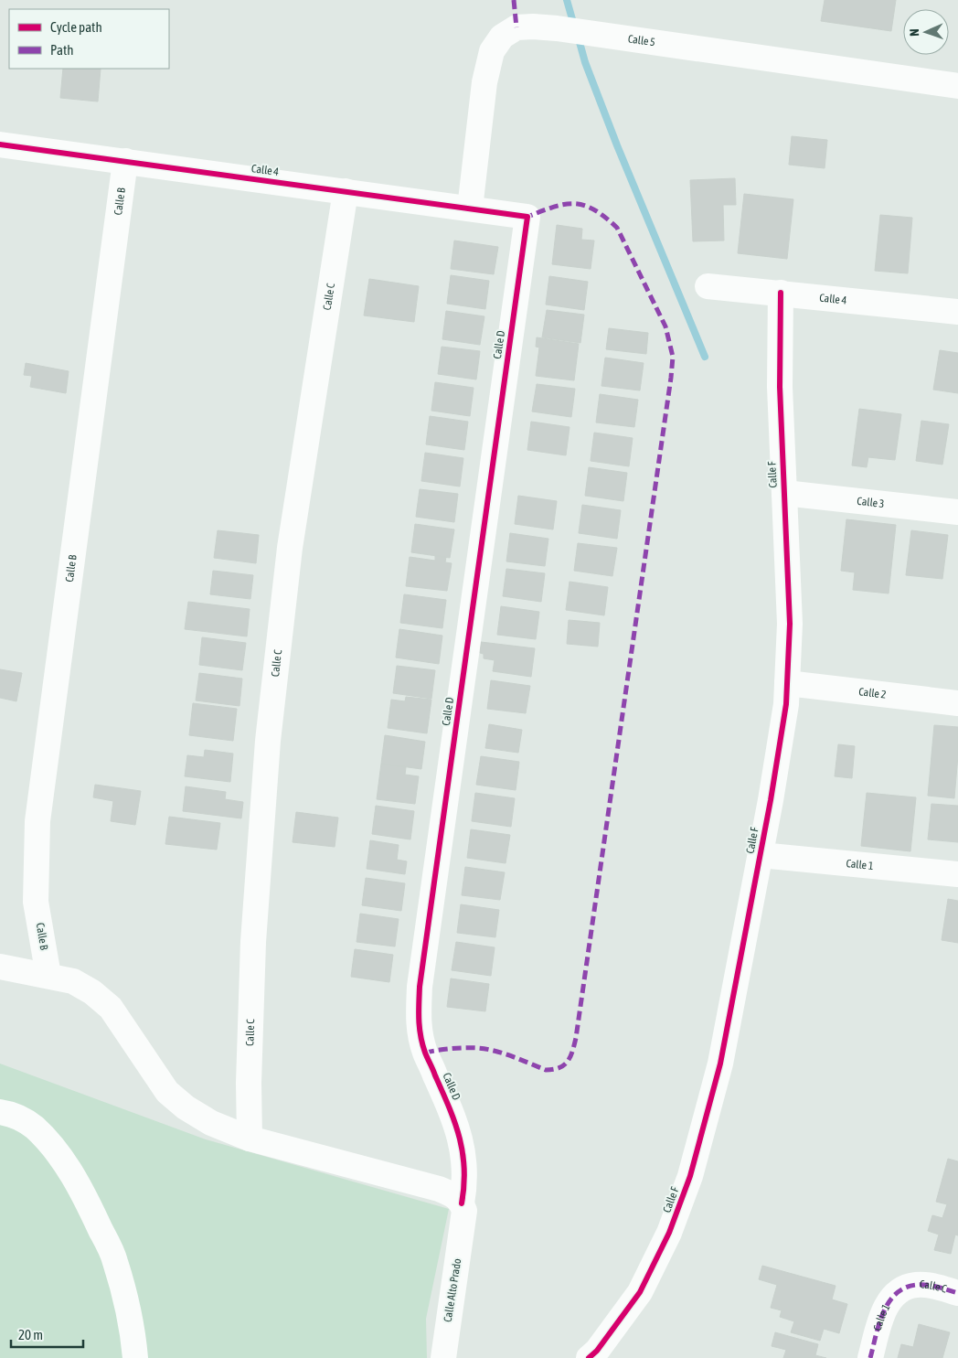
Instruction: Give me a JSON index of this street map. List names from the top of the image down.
{
  "streets": {
    "street": [
      "Calle 5",
      "Calle 4",
      "Calle B",
      "Calle C",
      "Calle D",
      "Calle F",
      "Calle 3",
      "Calle 2",
      "Calle 1",
      "Calle Alto Prado"
    ]
  },
  "crossings": [
    ["Calle 5", "Calle 4"],
    ["Calle 4", "Calle B"],
    ["Calle 4", "Calle C"],
    ["Calle 4", "Calle D"],
    ["Calle 4", "Calle F"],
    ["Calle C", "Calle 1"],
    ["Calle D", "Calle Alto Prado"],
    ["Calle F", "Calle 3"],
    ["Calle F", "Calle 2"],
    ["Calle F", "Calle 1"]
  ],
  "legend": ["Cycle path", "Path"],
  "scale_bar": "20 m",
  "north": "left"
}
